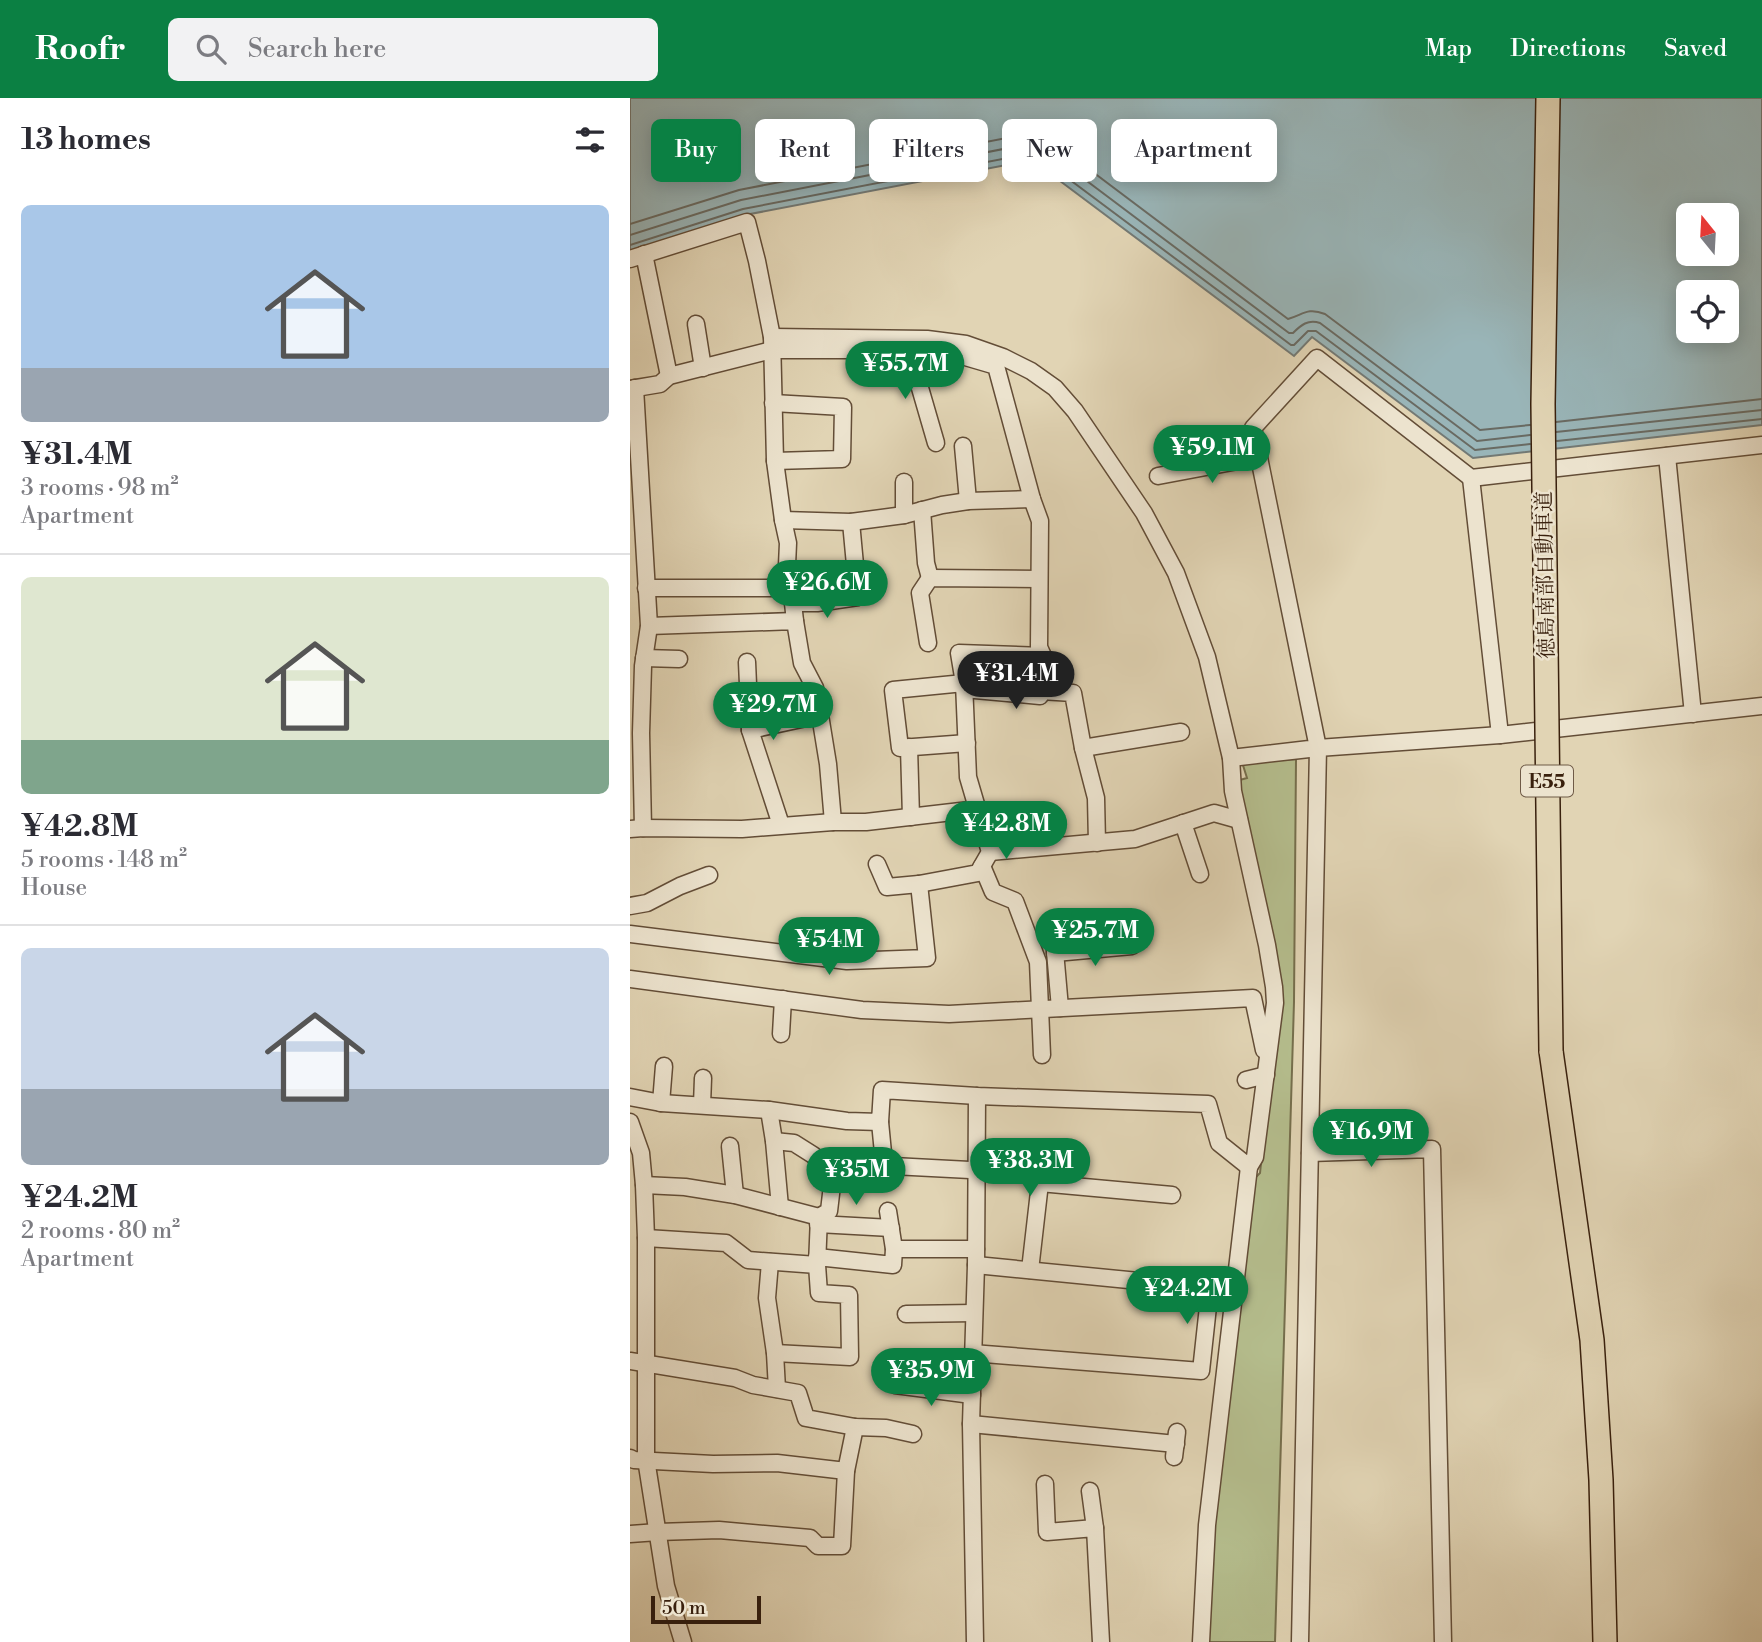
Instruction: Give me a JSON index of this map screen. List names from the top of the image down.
{
  "streets": {
    "highway": ["徳島南部自動車道", "E55"]
  },
  "scale_bar": "50 m",
  "north": "top",
  "page": {
    "header": "Roofr",
    "search": "Search here",
    "nav": ["Map", "Directions", "Saved"],
    "heading": "13 homes",
    "chip": [
      "Buy",
      "Rent",
      "Filters",
      "New",
      "Apartment"
    ],
    "list": [
      {
        "name": "¥31.4M",
        "note": "3 rooms · 98 m² · Apartment"
      },
      {
        "name": "¥42.8M",
        "note": "5 rooms · 148 m² · House"
      },
      {
        "name": "¥24.2M",
        "note": "2 rooms · 80 m² · Apartment"
      }
    ],
    "price": [
      "¥55.7M",
      "¥59.1M",
      "¥26.6M",
      "¥31.4M",
      "¥29.7M",
      "¥42.8M",
      "¥25.7M",
      "¥54M",
      "¥16.9M",
      "¥38.3M",
      "¥35M",
      "¥24.2M",
      "¥35.9M"
    ],
    "scale": "50 m"
  }
}
